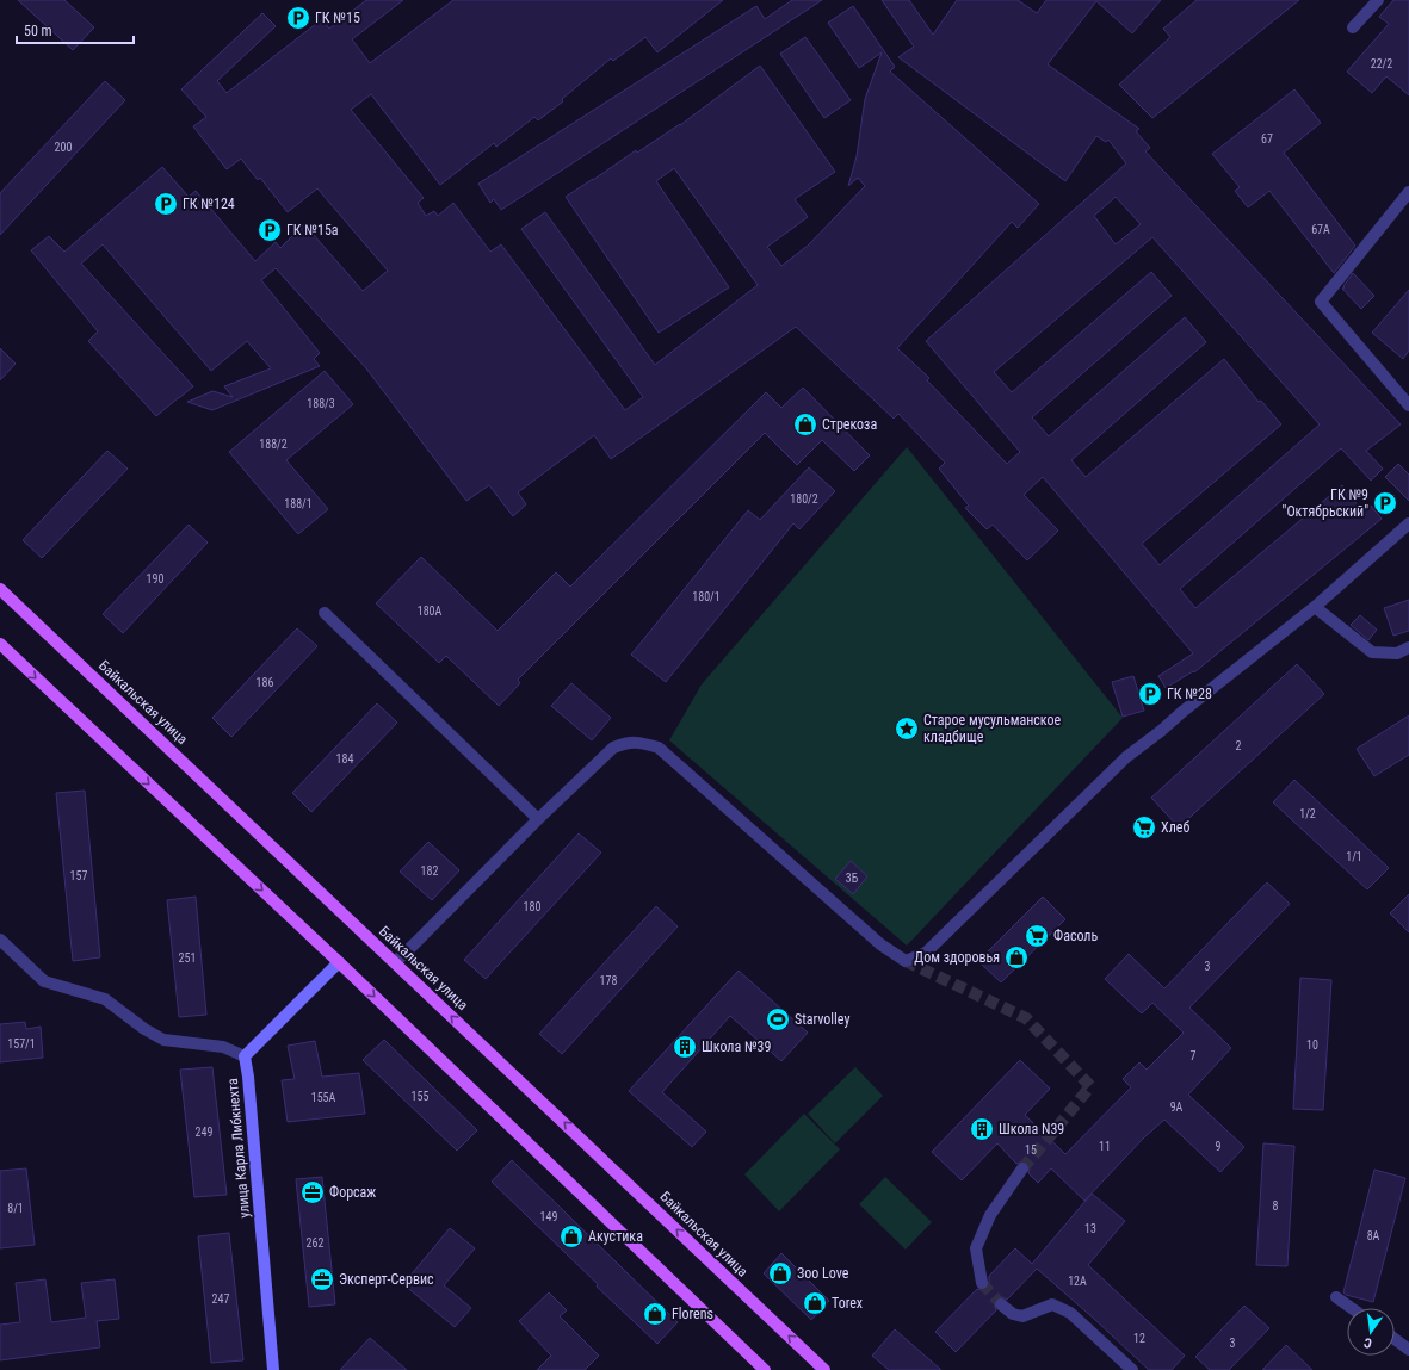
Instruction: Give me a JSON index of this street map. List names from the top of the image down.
{
  "streets": {
    "main road": ["Байкальская улица"],
    "street": ["улица Карла Либкнехта"]
  },
  "places": {
    "parking": [
      "ГК №15",
      "ГК №124",
      "ГК №15а",
      "ГК №9 \"Октябрьский\"",
      "ГК №28"
    ],
    "shop": [
      "Стрекоза",
      "Дом здоровья",
      "Акустика",
      "Зоо Love",
      "Torex",
      "Florens"
    ],
    "place": ["Старое мусульманское кладбище"],
    "supermarket": ["Хлеб", "Фасоль"],
    "sports": ["Starvolley"],
    "building": ["Школа №39", "Школа N39"],
    "office": ["Форсаж", "Эксперт-Сервис"]
  },
  "house_numbers": [
    "22/2",
    "67",
    "200",
    "67А",
    "188/3",
    "188/2",
    "180/2",
    "188/1",
    "190",
    "180/1",
    "180А",
    "186",
    "2",
    "184",
    "1/2",
    "1/1",
    "182",
    "157",
    "3Б",
    "180",
    "251",
    "3",
    "178",
    "157/1",
    "10",
    "7",
    "155",
    "155А",
    "9А",
    "249",
    "11",
    "9",
    "15",
    "8",
    "8/1",
    "149",
    "13",
    "8А",
    "262",
    "12А",
    "247",
    "12",
    "3"
  ],
  "scale_bar": "50 m",
  "north": "bottom"
}
